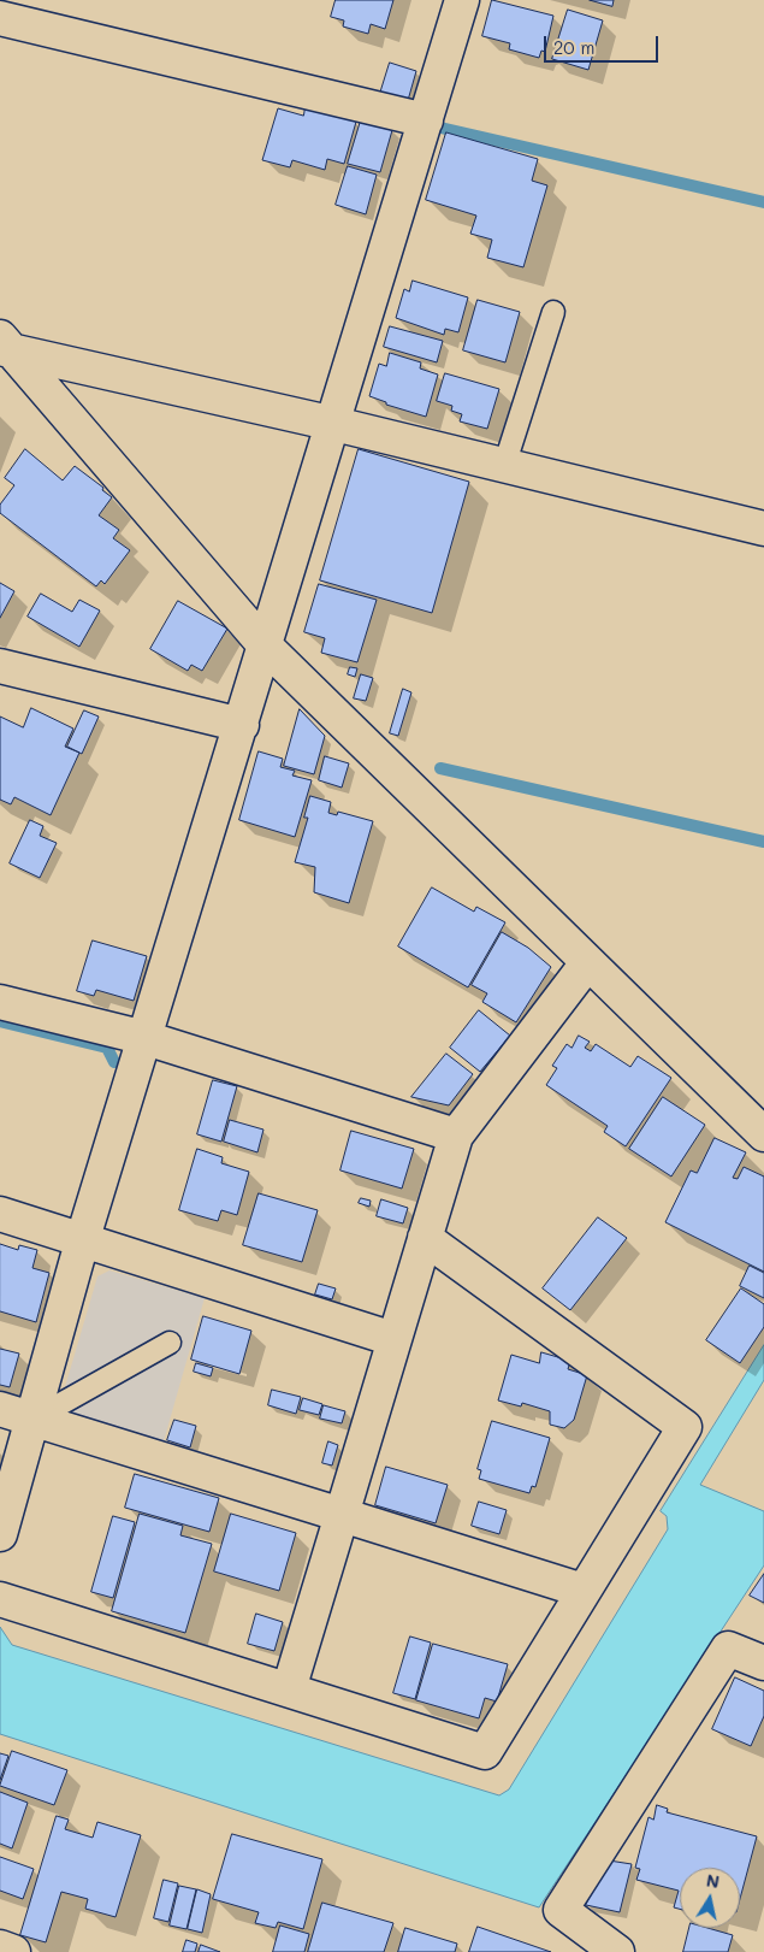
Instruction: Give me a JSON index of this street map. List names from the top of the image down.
{
  "scale_bar": "20 m",
  "north": "top"
}
